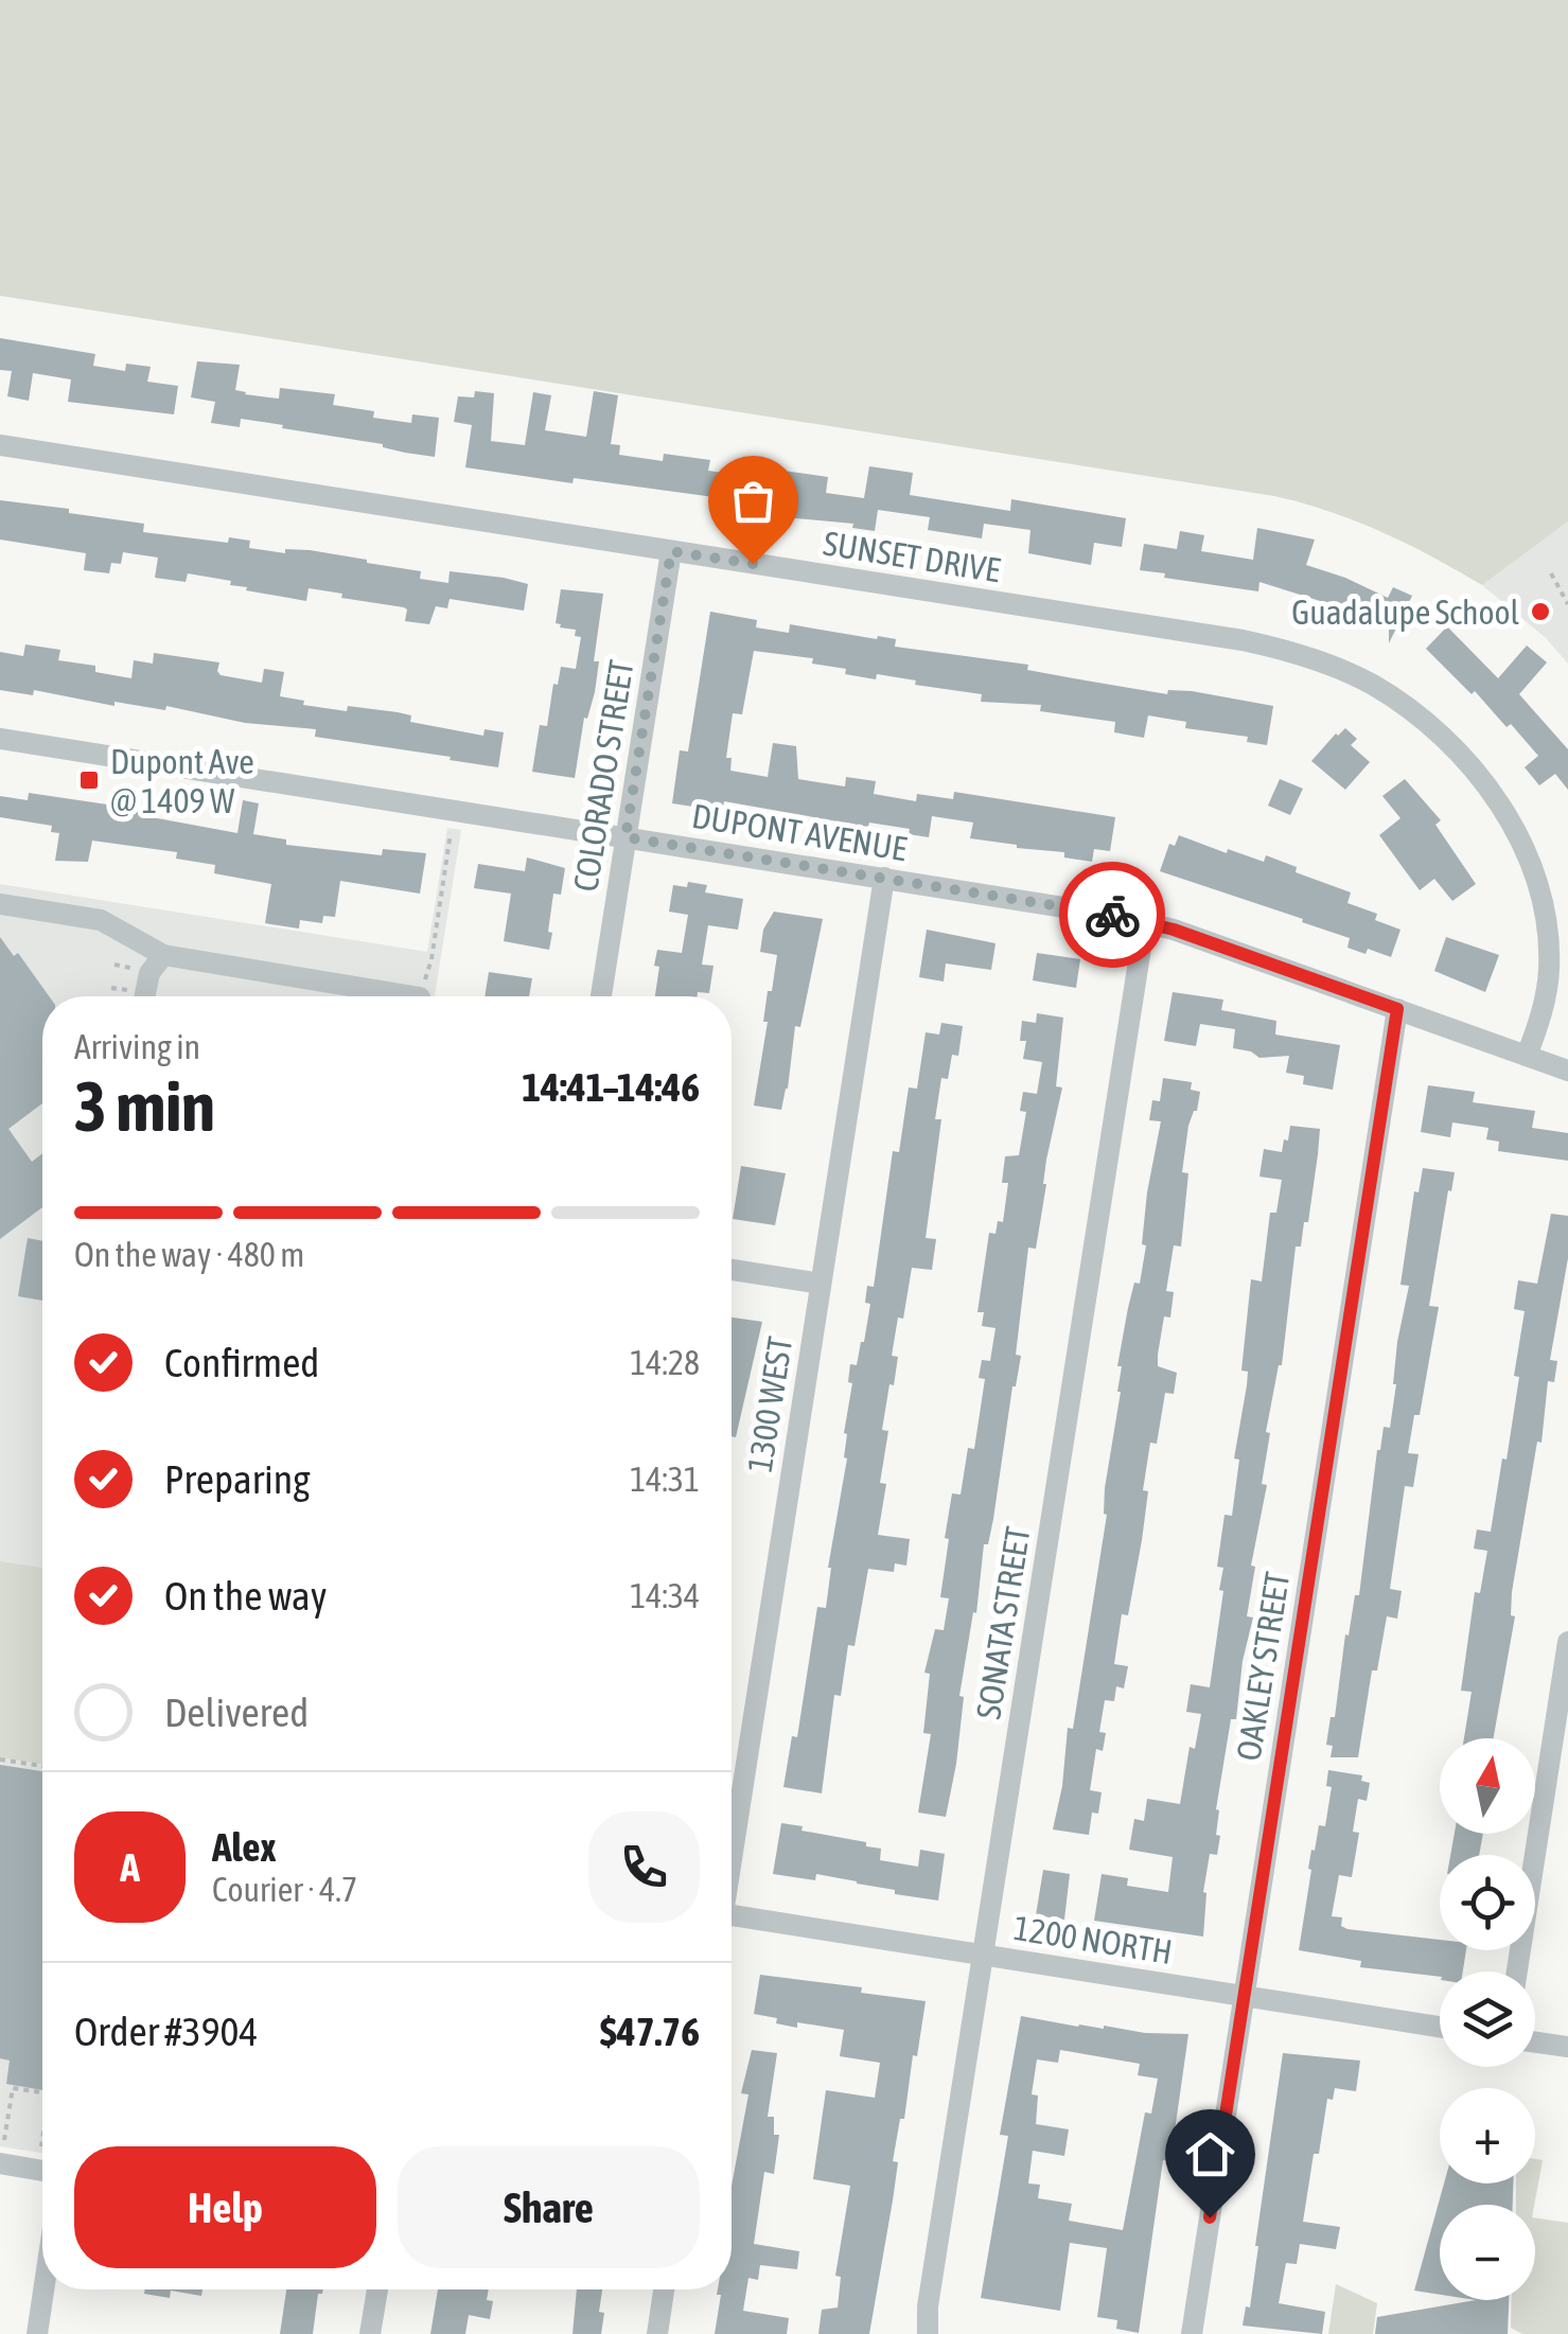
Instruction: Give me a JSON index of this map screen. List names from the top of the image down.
{
  "streets": {
    "street": [
      "SUNSET DRIVE",
      "COLORADO STREET",
      "DUPONT AVENUE",
      "1300 WEST",
      "SONATA STREET",
      "OAKLEY STREET",
      "1200 NORTH"
    ]
  },
  "crossings": [
    ["SUNSET DRIVE", "COLORADO STREET"],
    ["SUNSET DRIVE", "DUPONT AVENUE"],
    ["COLORADO STREET", "DUPONT AVENUE"],
    ["DUPONT AVENUE", "1300 WEST"],
    ["DUPONT AVENUE", "SONATA STREET"],
    ["DUPONT AVENUE", "OAKLEY STREET"],
    ["SONATA STREET", "1200 NORTH"],
    ["OAKLEY STREET", "1200 NORTH"]
  ],
  "places": {
    "other": ["Guadalupe School"],
    "transit": ["Dupont Ave @ 1409 W"]
  },
  "north": "top",
  "page": {
    "heading": ["3 min", "Arriving in", "14:41–14:46"],
    "panel": [
      "Alex",
      "Courier · 4.7",
      "Order #3904",
      "$47.76"
    ],
    "bar": "On the way · 480 m",
    "list": [
      ["Confirmed", "14:28"],
      ["Preparing", "14:31"],
      ["On the way", "14:34"],
      "Delivered"
    ],
    "map_buttons": ["+", "−"],
    "round": "A",
    "buttons": ["Help", "Share"]
  }
}
